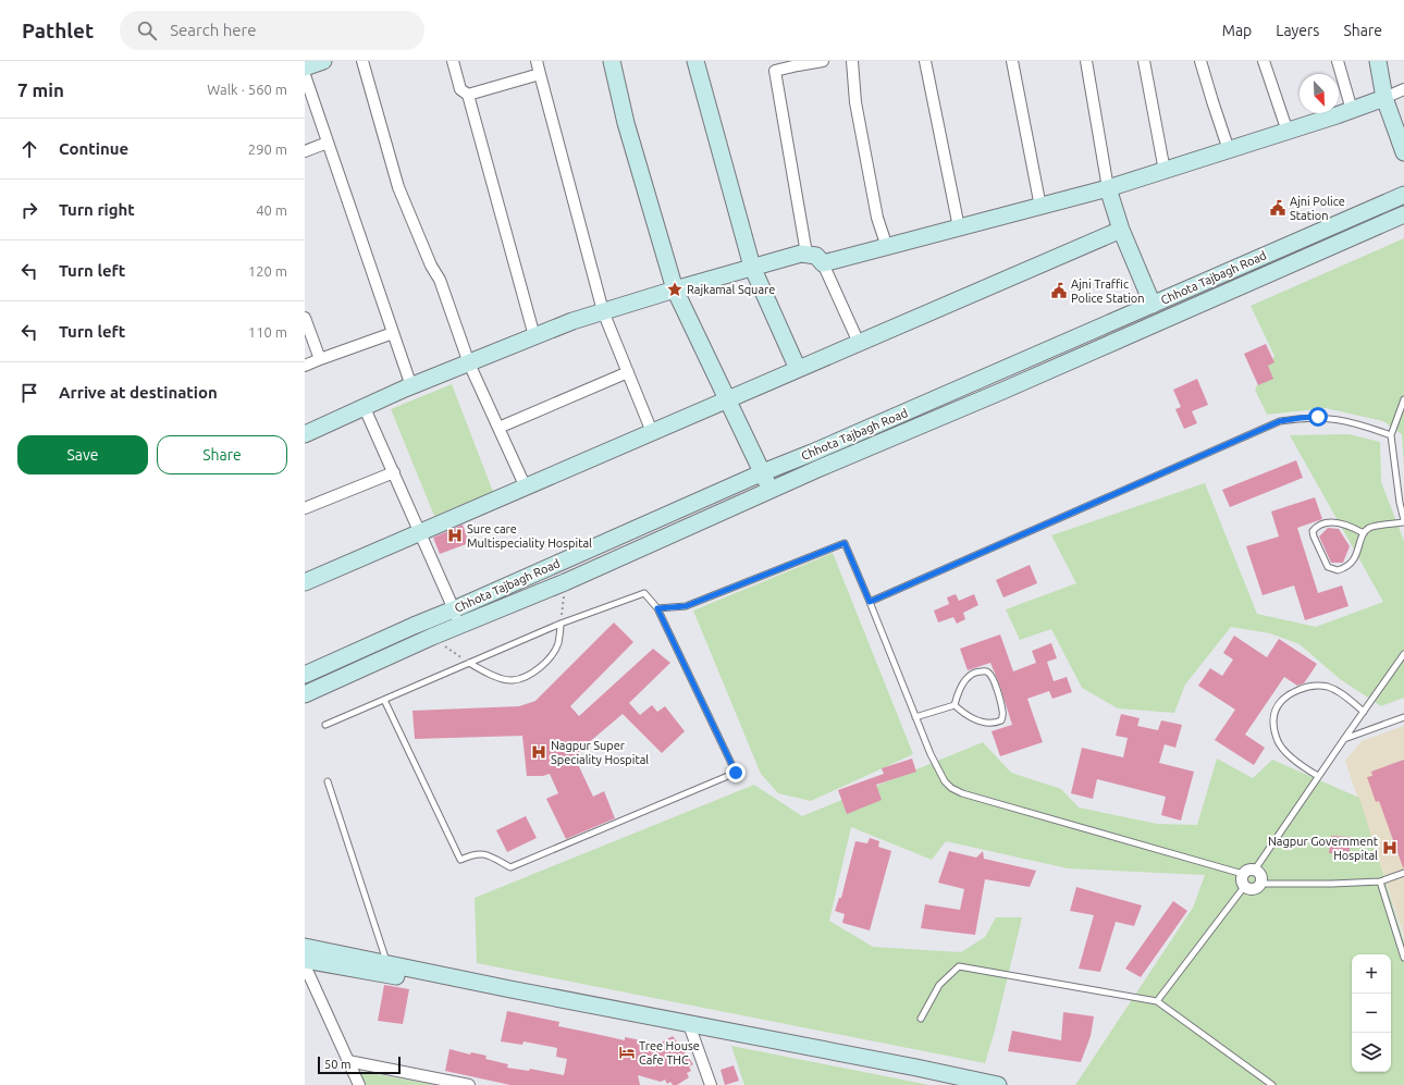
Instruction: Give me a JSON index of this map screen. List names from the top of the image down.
{
  "streets": {
    "main road": ["Chhota Tajbagh Road"]
  },
  "places": {
    "public building": ["Ajni Police Station", "Ajni Traffic Police Station"],
    "place": ["Rajkamal Square"],
    "hospital": ["Sure care Multispeciality Hospital", "Nagpur Super Speciality Hospital", "Nagpur Government Hospital"],
    "hotel": ["Tree House Cafe THC"]
  },
  "scale_bar": "50 m",
  "north": "bottom right",
  "page": {
    "header": "Pathlet",
    "search": "Search here",
    "nav": ["Map", "Layers", "Share"],
    "heading": ["7 min", "Walk · 560 m"],
    "list": [
      ["Continue", "290 m"],
      ["Turn right", "40 m"],
      ["Turn left", "120 m"],
      ["Turn left", "110 m"],
      "Arrive at destination"
    ],
    "buttons": ["Save", "Share"],
    "map_buttons": ["+", "−"],
    "scale": "50 m"
  }
}
